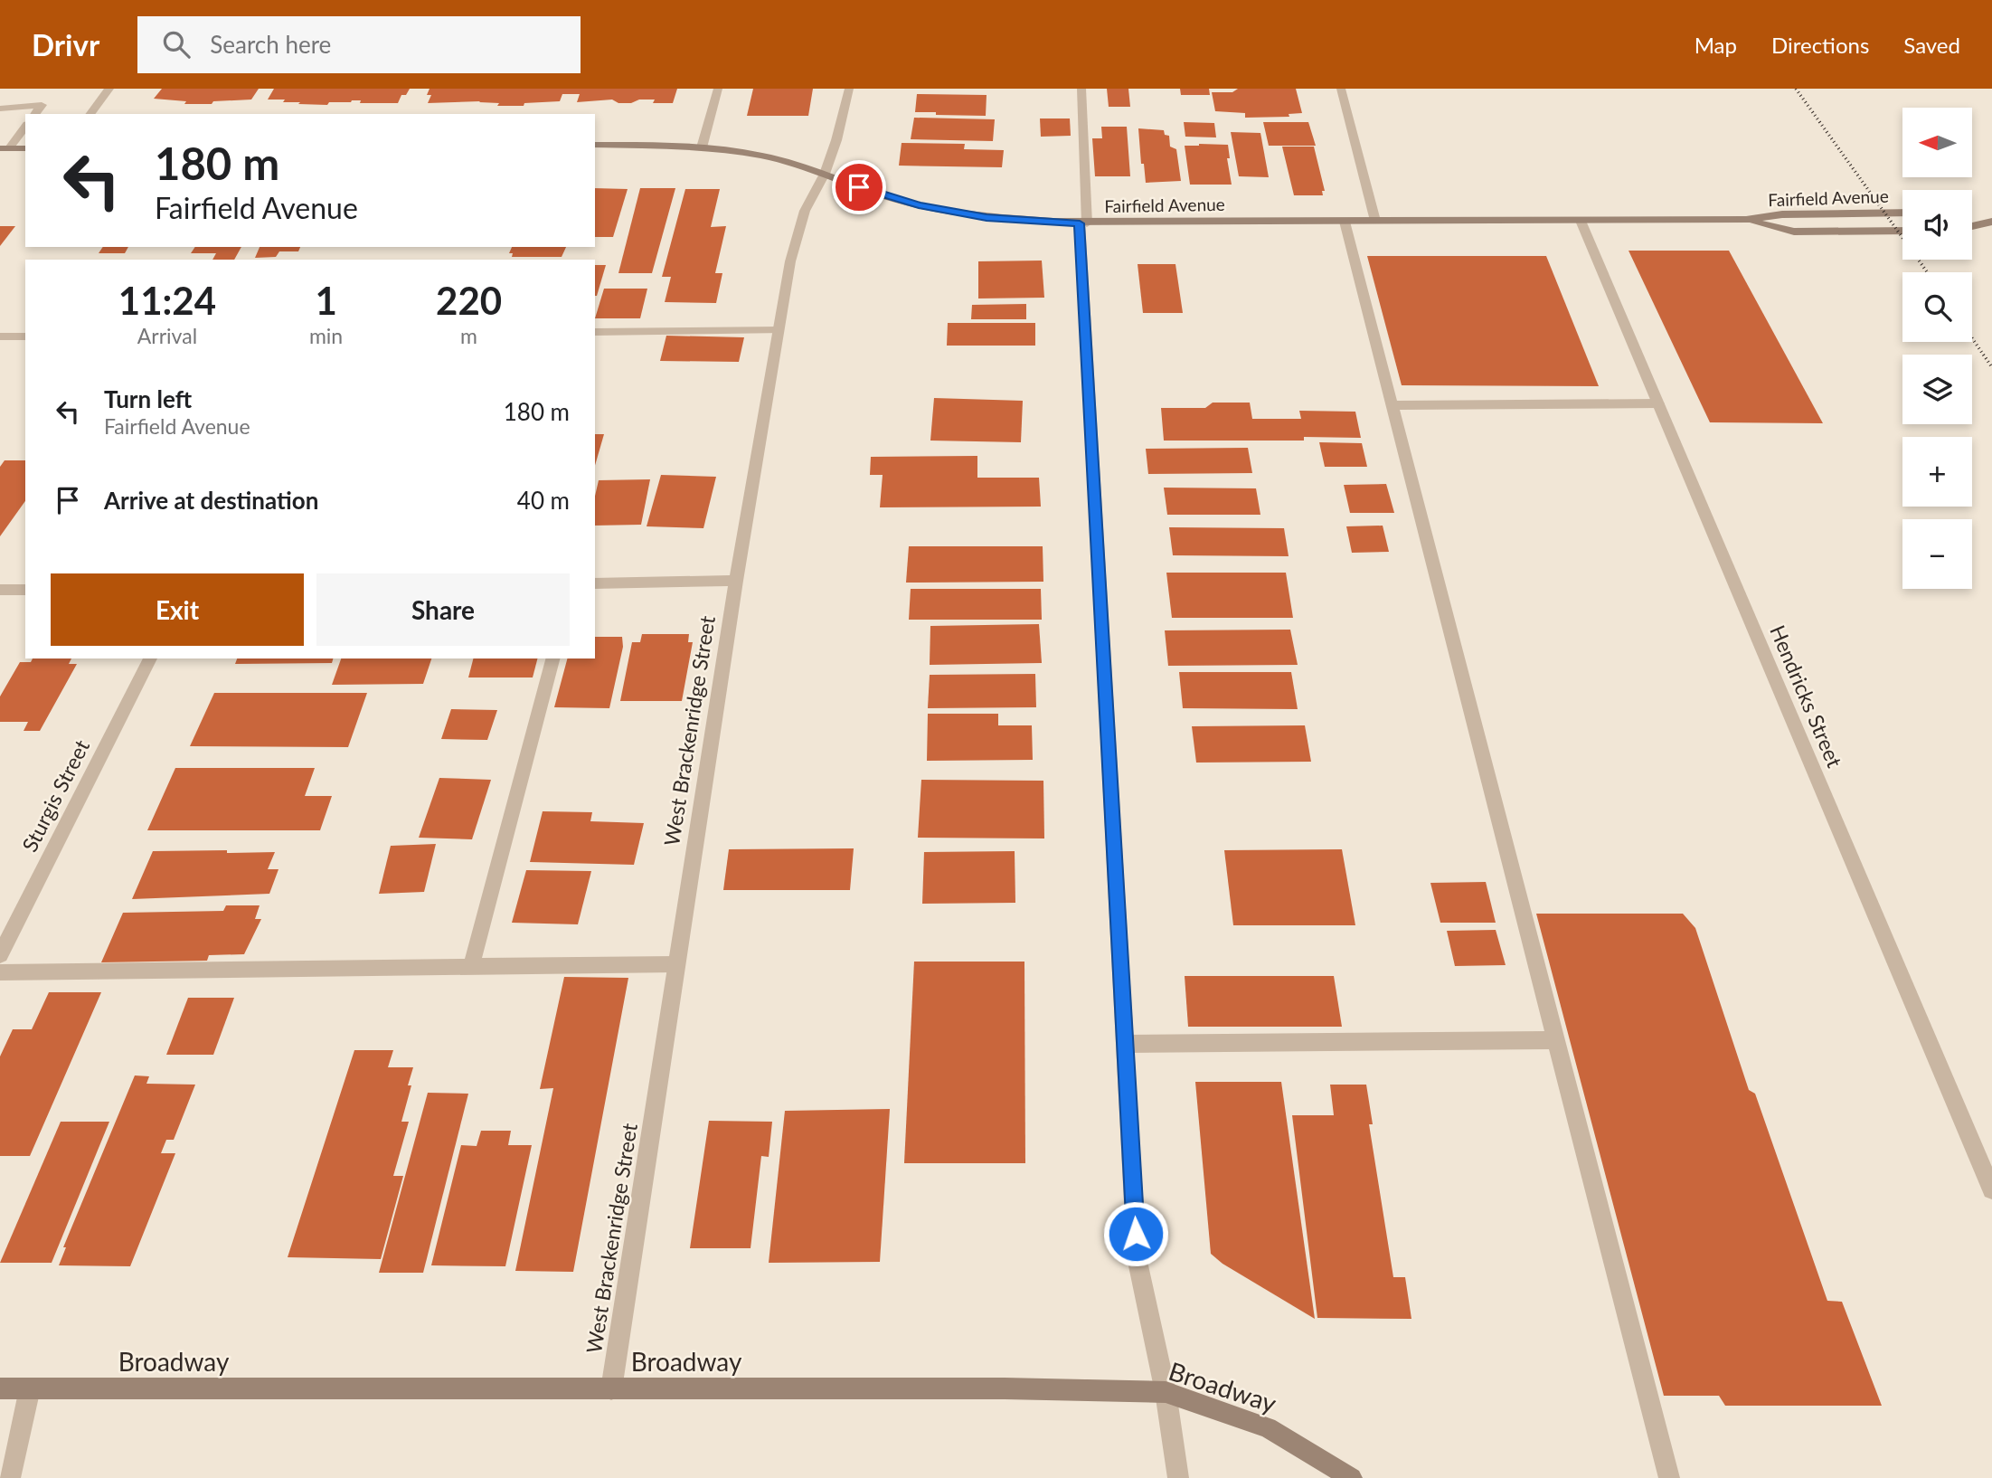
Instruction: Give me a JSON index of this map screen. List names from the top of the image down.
{
  "streets": {
    "main road": ["Fairfield Avenue", "Broadway"],
    "street": ["Hendricks Street", "West Brackenridge Street", "Sturgis Street"]
  },
  "crossings": [
    ["Fairfield Avenue", "Hendricks Street"],
    ["Fairfield Avenue", "West Brackenridge Street"],
    ["West Brackenridge Street", "Broadway"]
  ],
  "north": "left",
  "page": {
    "header": "Drivr",
    "search": "Search here",
    "nav": ["Map", "Directions", "Saved"],
    "map_buttons": ["+", "−"],
    "turn": ["180 m", "Fairfield Avenue"],
    "eta": [
      "11:24",
      "Arrival",
      "1",
      "min",
      "220",
      "m"
    ],
    "list": [
      {
        "name": "Turn left",
        "note": "Fairfield Avenue",
        "value": "180 m"
      },
      {
        "name": "Arrive at destination",
        "value": "40 m"
      }
    ],
    "buttons": ["Exit", "Share"]
  }
}
